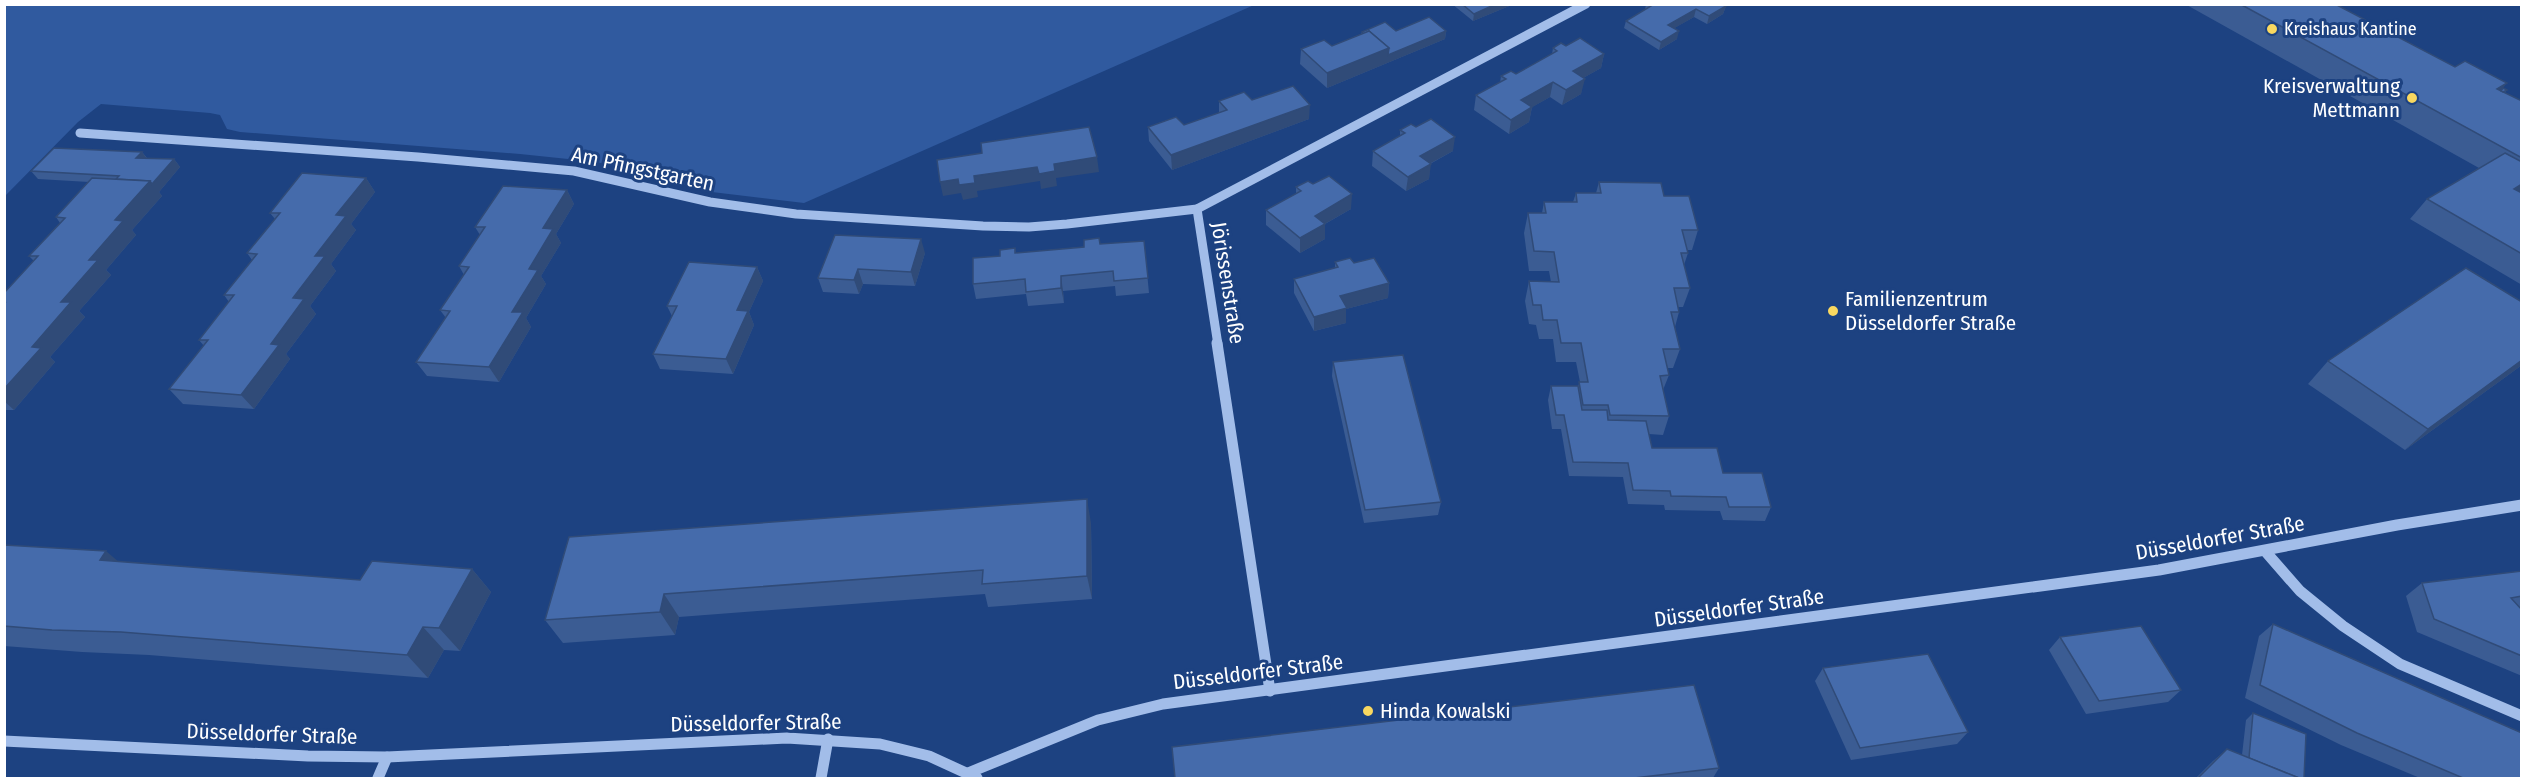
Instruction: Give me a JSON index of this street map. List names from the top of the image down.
{
  "streets": {
    "street": ["Am Pfingstgarten", "Jörissenstraße", "Düsseldorfer Straße"]
  },
  "crossings": [
    ["Am Pfingstgarten", "Jörissenstraße"],
    ["Jörissenstraße", "Düsseldorfer Straße"]
  ],
  "places": [
    "Kreishaus Kantine",
    "Kreisverwaltung Mettmann",
    "Familienzentrum Düsseldorfer Straße",
    "Hinda Kowalski"
  ]
}
